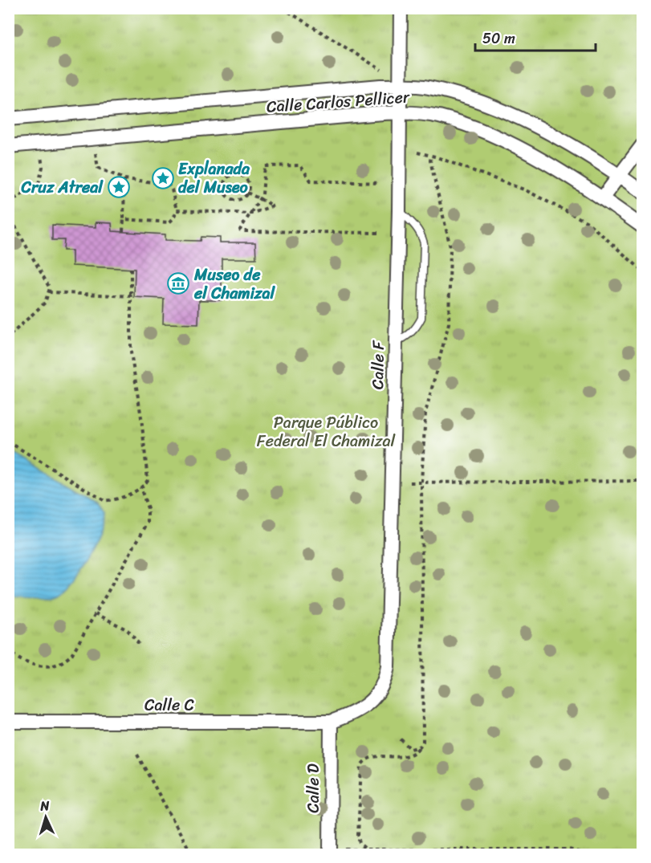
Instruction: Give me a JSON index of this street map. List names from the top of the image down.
{
  "streets": {
    "street": [
      "Calle Carlos Pellicer",
      "Calle F",
      "Calle C",
      "Calle D"
    ]
  },
  "crossings": [
    ["Calle Carlos Pellicer", "Calle F"],
    ["Calle F", "Calle C"],
    ["Calle F", "Calle D"],
    ["Calle C", "Calle D"]
  ],
  "parks": ["Parque Público Federal El Chamizal"],
  "places": {
    "place": ["Explanada del Museo", "Cruz Atreal"],
    "museum": ["Museo de el Chamizal"]
  },
  "scale_bar": "50 m",
  "north": "top"
}
